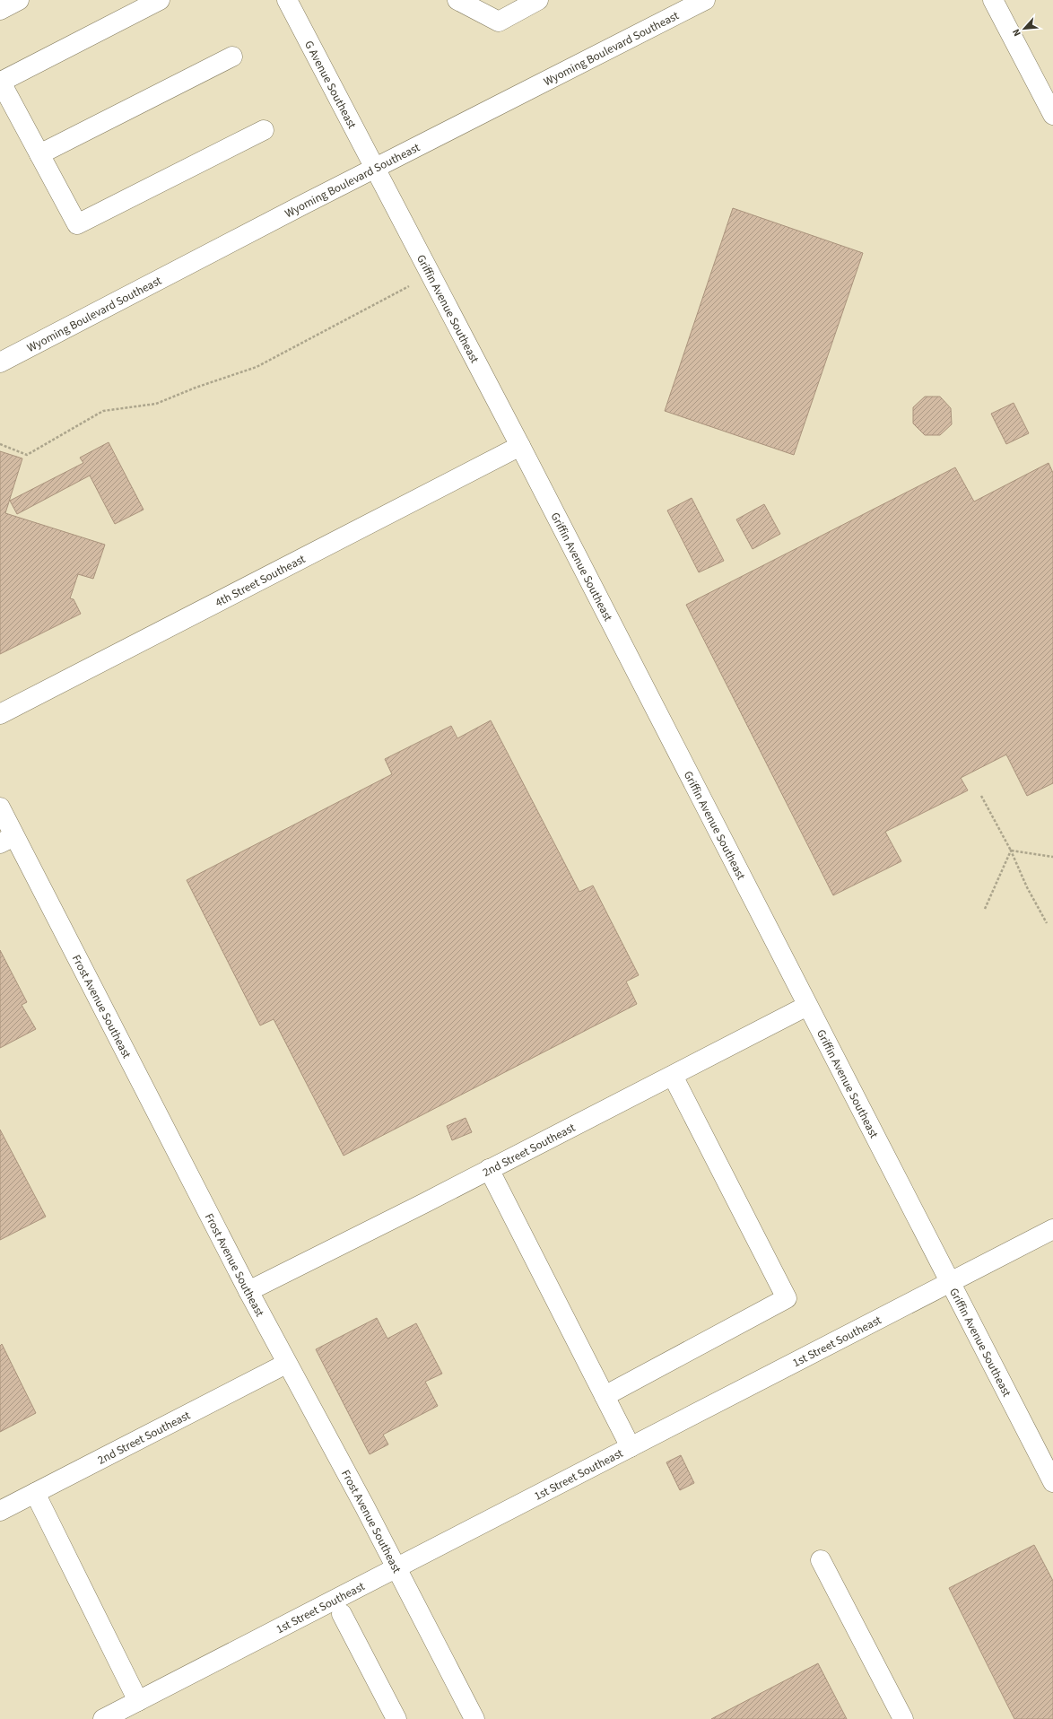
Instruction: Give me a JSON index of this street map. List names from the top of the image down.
{
  "streets": {
    "street": [
      "Wyoming Boulevard Southeast",
      "G Avenue Southeast",
      "Griffin Avenue Southeast",
      "4th Street Southeast",
      "Frost Avenue Southeast",
      "2nd Street Southeast",
      "1st Street Southeast"
    ]
  },
  "crossings": [
    ["Wyoming Boulevard Southeast", "G Avenue Southeast"],
    ["Wyoming Boulevard Southeast", "Griffin Avenue Southeast"],
    ["G Avenue Southeast", "Griffin Avenue Southeast"],
    ["Griffin Avenue Southeast", "4th Street Southeast"],
    ["Griffin Avenue Southeast", "2nd Street Southeast"],
    ["Griffin Avenue Southeast", "1st Street Southeast"],
    ["Frost Avenue Southeast", "2nd Street Southeast"],
    ["Frost Avenue Southeast", "1st Street Southeast"]
  ],
  "north": "bottom left"
}
